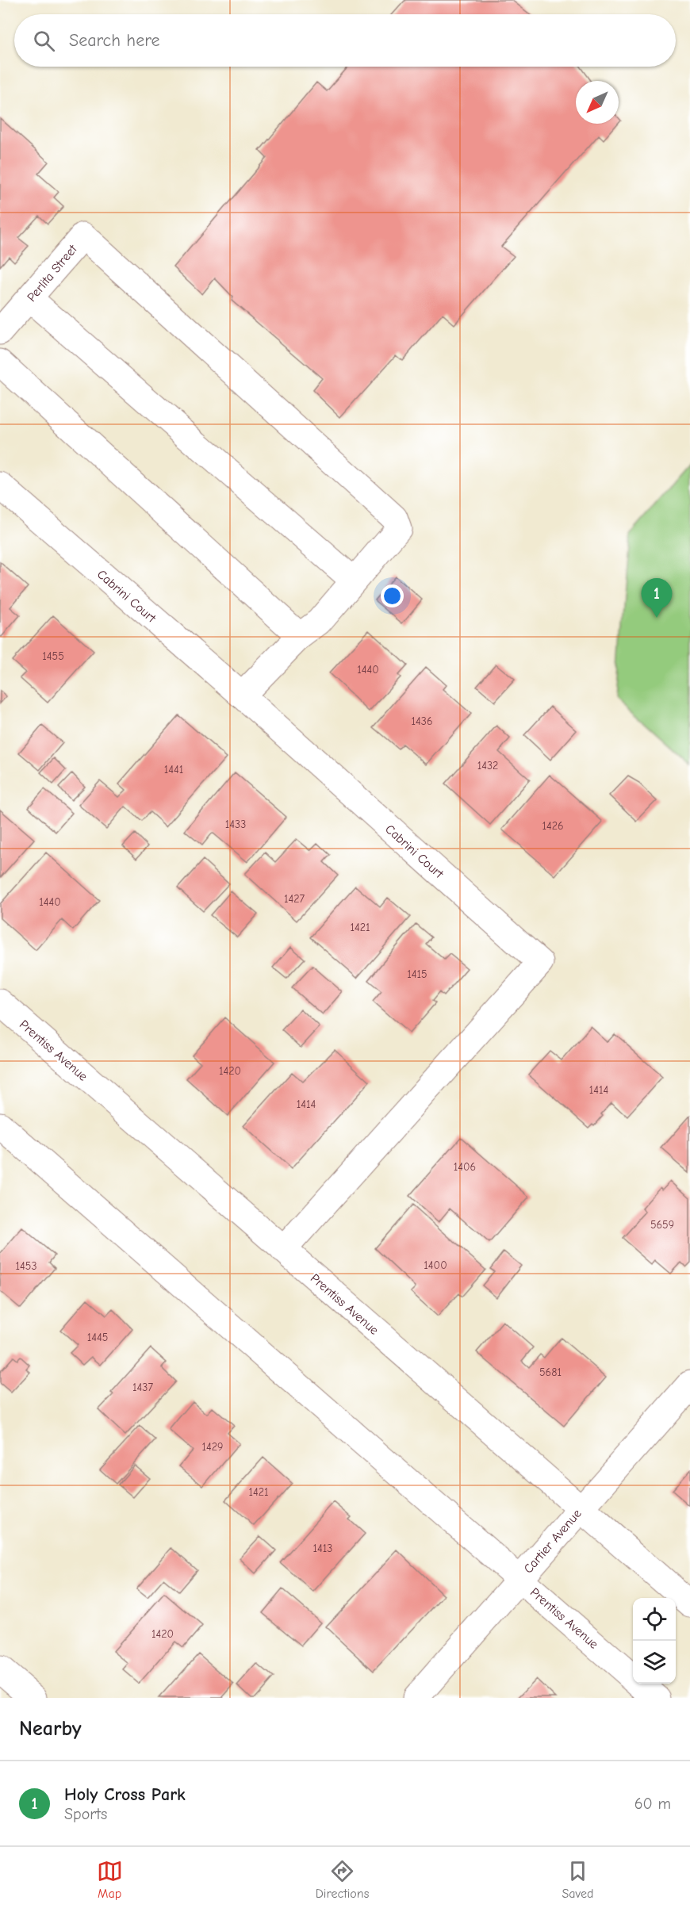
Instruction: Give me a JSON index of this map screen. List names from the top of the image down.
{
  "streets": {
    "street": [
      "Perlita Street",
      "Cabrini Court",
      "Prentiss Avenue",
      "Cartier Avenue"
    ]
  },
  "crossings": [
    ["Cabrini Court", "Prentiss Avenue"],
    ["Prentiss Avenue", "Cartier Avenue"]
  ],
  "house_numbers": [
    "1455",
    "1440",
    "1436",
    "1432",
    "1441",
    "1433",
    "1426",
    "1427",
    "1440",
    "1421",
    "1415",
    "1420",
    "1414",
    "1414",
    "1406",
    "5659",
    "1400",
    "1453",
    "1445",
    "5681",
    "1437",
    "1429",
    "1421",
    "1413",
    "1420"
  ],
  "north": "bottom left",
  "page": {
    "search": "Search here",
    "pins": "1",
    "heading": "Nearby",
    "list": [
      {
        "mark": "1",
        "name": "Holy Cross Park",
        "note": "Sports",
        "value": "60 m"
      }
    ],
    "nav": ["Map", "Directions", "Saved"]
  }
}
